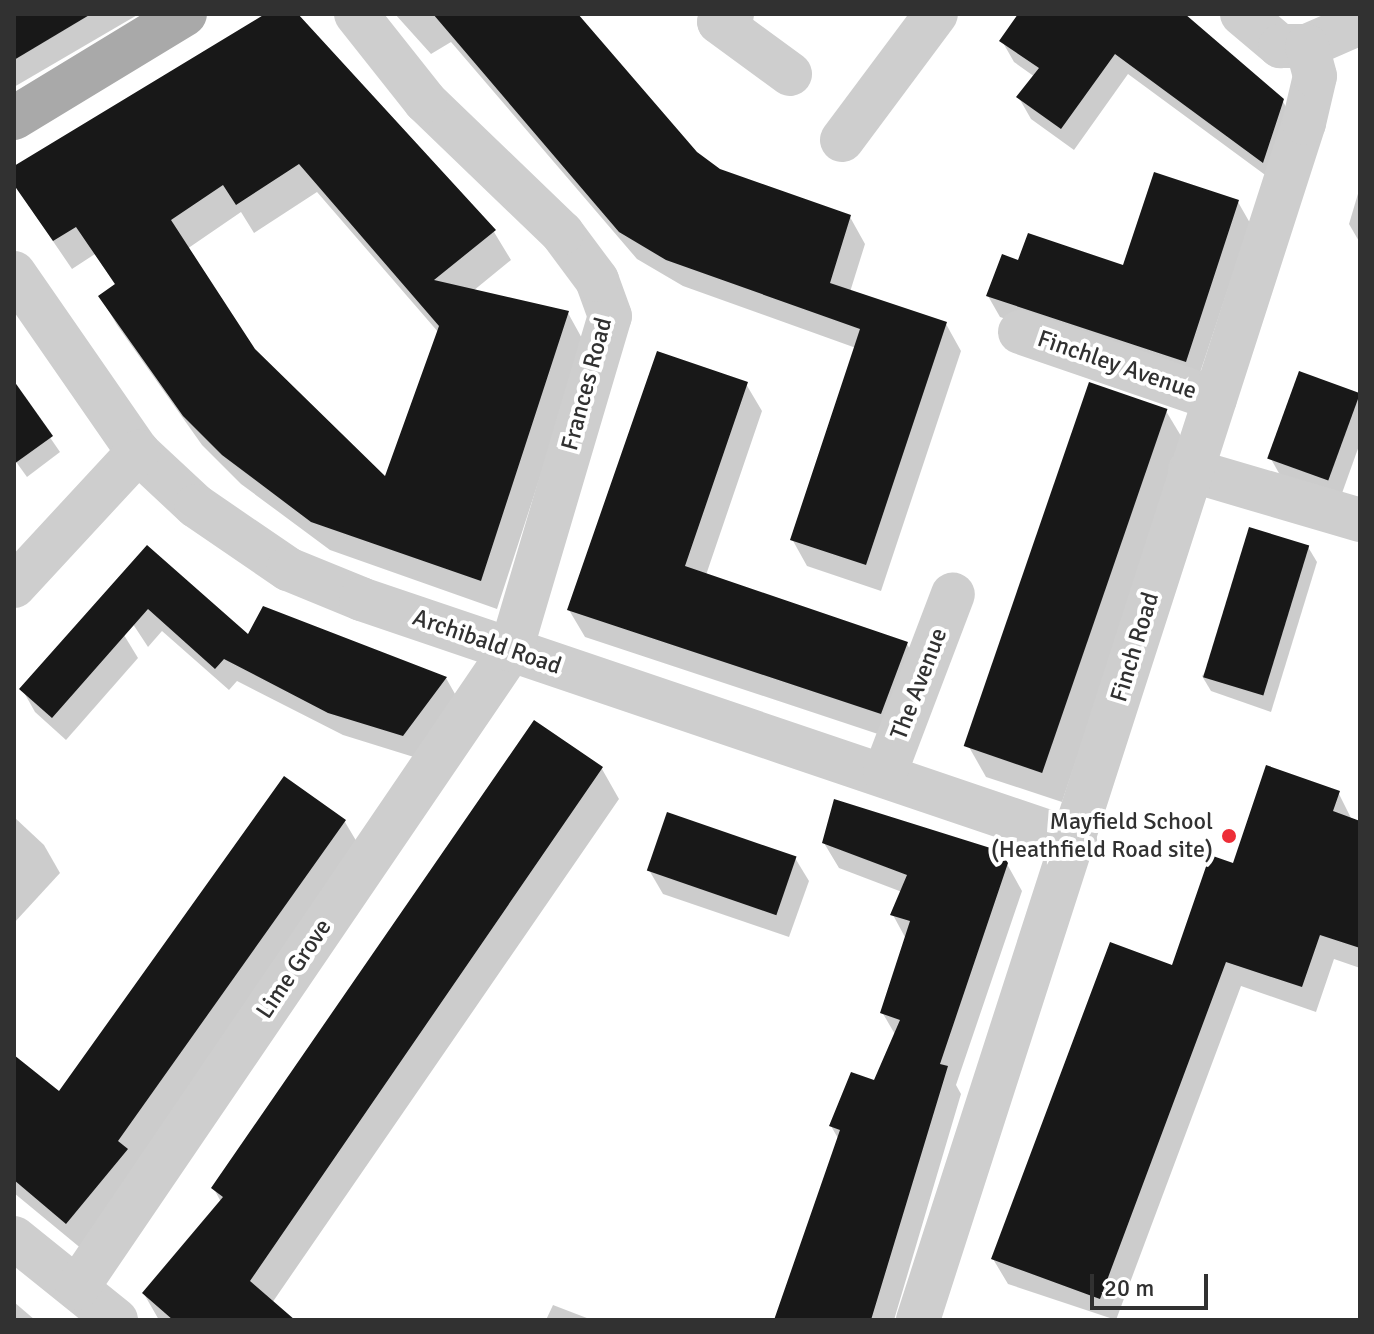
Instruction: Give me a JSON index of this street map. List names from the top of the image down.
{
  "streets": {
    "street": [
      "Finchley Avenue",
      "Frances Road",
      "Archibald Road",
      "Finch Road",
      "The Avenue",
      "Lime Grove"
    ]
  },
  "crossings": [
    ["Finchley Avenue", "Finch Road"],
    ["Frances Road", "Archibald Road"],
    ["Frances Road", "Lime Grove"],
    ["Archibald Road", "Finch Road"],
    ["Archibald Road", "The Avenue"],
    ["Archibald Road", "Lime Grove"]
  ],
  "places": ["Mayfield School (Heathfield Road site)"],
  "scale_bar": "20 m"
}
